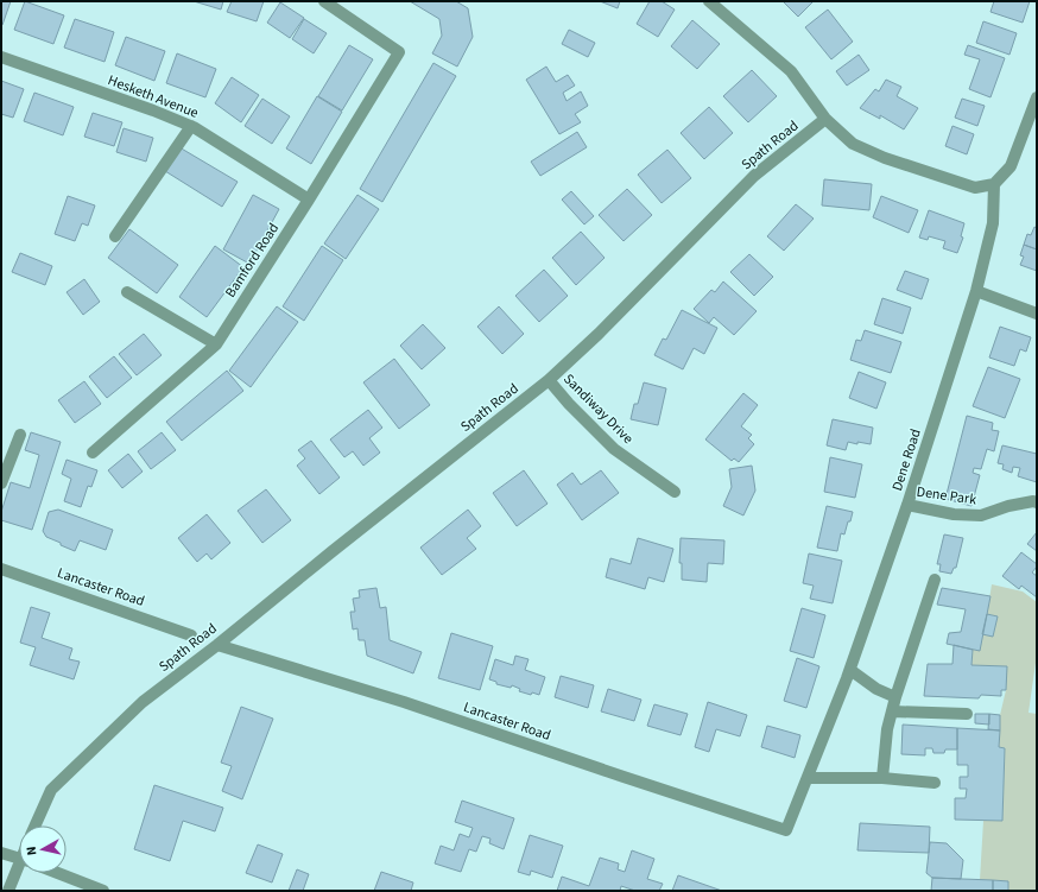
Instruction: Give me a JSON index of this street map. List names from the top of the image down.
{
  "streets": {
    "street": [
      "Hesketh Avenue",
      "Spath Road",
      "Bamford Road",
      "Sandiway Drive",
      "Dene Road",
      "Dene Park",
      "Lancaster Road"
    ]
  },
  "crossings": [
    ["Hesketh Avenue", "Bamford Road"],
    ["Spath Road", "Sandiway Drive"],
    ["Spath Road", "Lancaster Road"],
    ["Dene Road", "Dene Park"],
    ["Dene Road", "Lancaster Road"]
  ],
  "north": "left"
}
